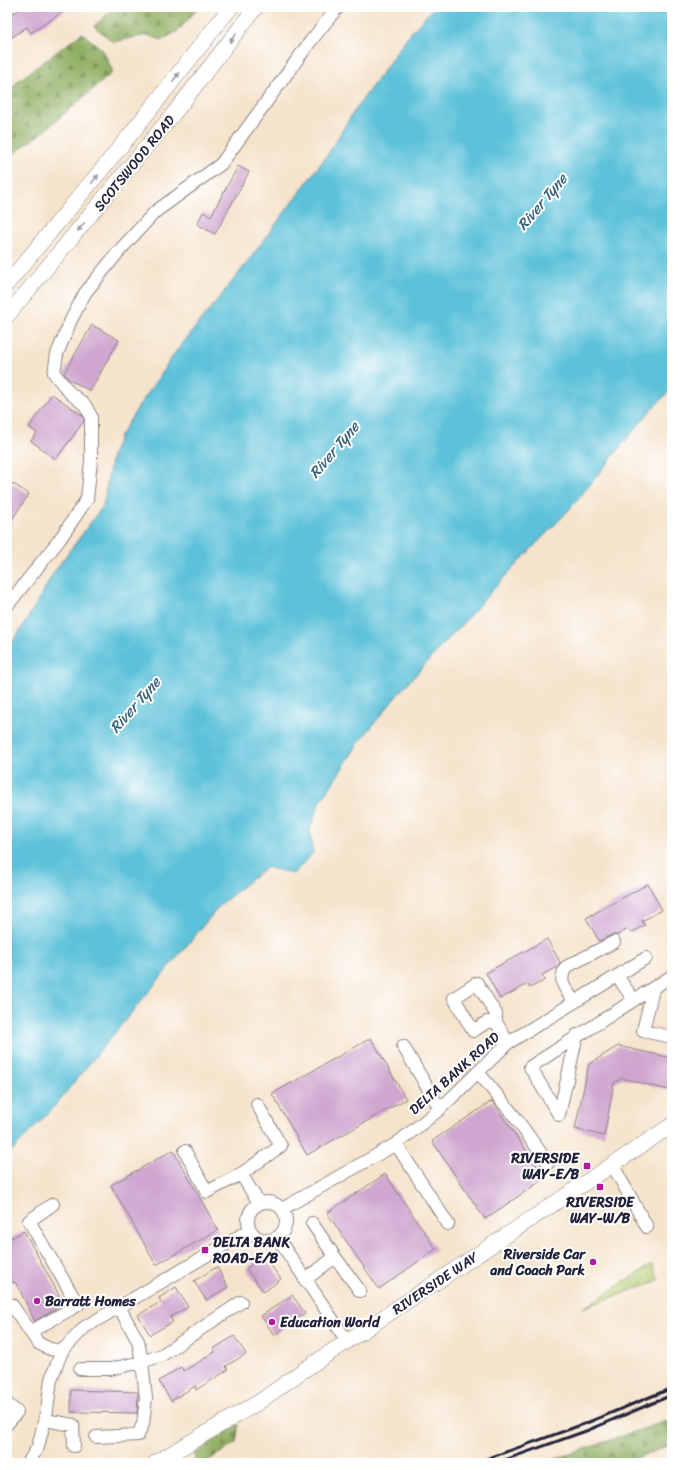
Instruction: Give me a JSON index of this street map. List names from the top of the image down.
{
  "streets": {
    "main road": ["SCOTSWOOD ROAD", "RIVERSIDE WAY"],
    "street": ["DELTA BANK ROAD"]
  },
  "water": ["River Tyne"],
  "places": {
    "transit": ["RIVERSIDE WAY-E/B", "RIVERSIDE WAY-W/B", "DELTA BANK ROAD-E/B"],
    "other": ["Riverside Car and Coach Park", "Barratt Homes", "Education World"]
  }
}
